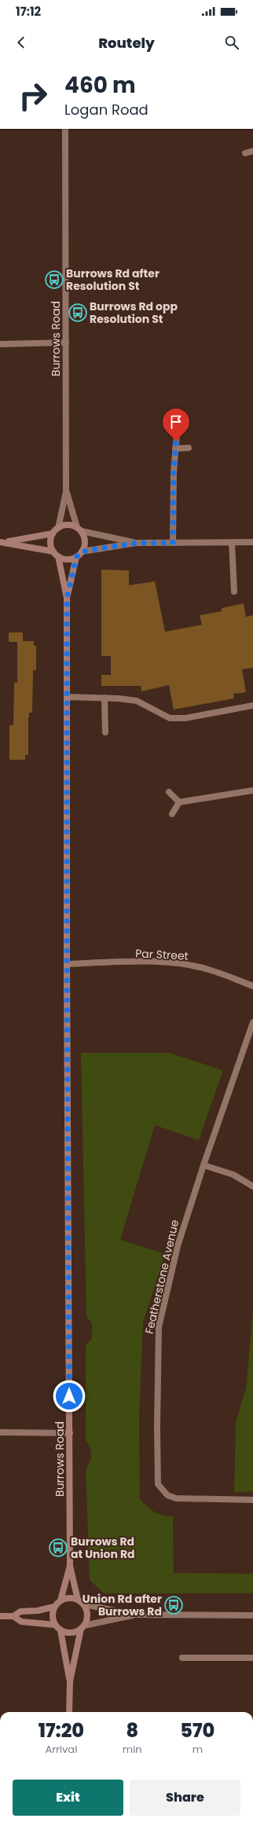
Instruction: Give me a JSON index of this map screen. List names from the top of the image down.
{
  "streets": {
    "main road": ["Burrows Road"],
    "street": ["Par Street", "Featherstone Avenue"]
  },
  "crossings": [
    ["Burrows Road", "Par Street"]
  ],
  "places": {
    "bus stop": [
      "Burrows Rd after Resolution St",
      "Burrows Rd opp Resolution St",
      "Burrows Rd at Union Rd",
      "Union Rd after Burrows Rd"
    ]
  },
  "page": {
    "status": "17:12",
    "header": "Routely",
    "turn": ["460 m", "Logan Road"],
    "eta": [
      "17:20",
      "Arrival",
      "8",
      "min",
      "570",
      "m"
    ],
    "buttons": ["Exit", "Share"]
  }
}
